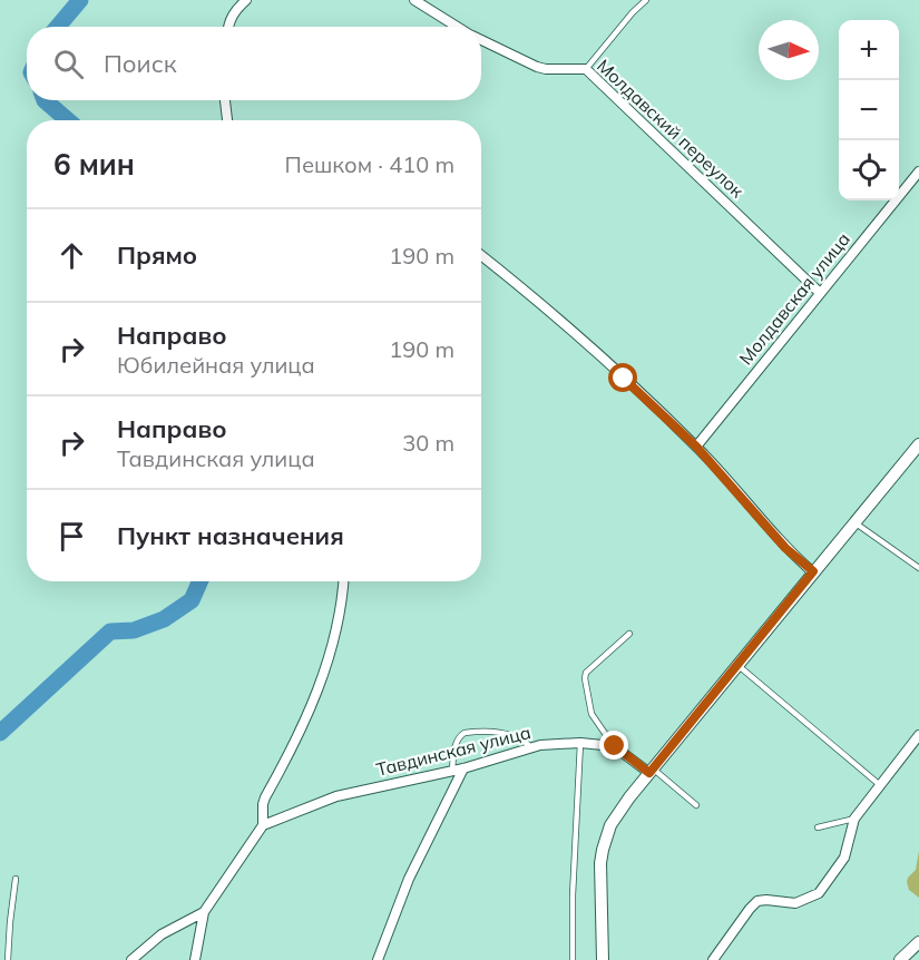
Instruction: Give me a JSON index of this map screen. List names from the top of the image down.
{
  "streets": {
    "street": ["Молдавский переулок", "Молдавская улица", "Тавдинская улица"]
  },
  "crossings": [
    ["Молдавский переулок", "Молдавская улица"]
  ],
  "north": "right",
  "page": {
    "map_buttons": ["+", "−"],
    "search": "Поиск",
    "heading": ["6 мин", "Пешком · 410 m"],
    "list": [
      ["Прямо", "190 m"],
      ["Направо", "Юбилейная улица", "190 m"],
      ["Направо", "Тавдинская улица", "30 m"],
      "Пункт назначения"
    ]
  }
}
